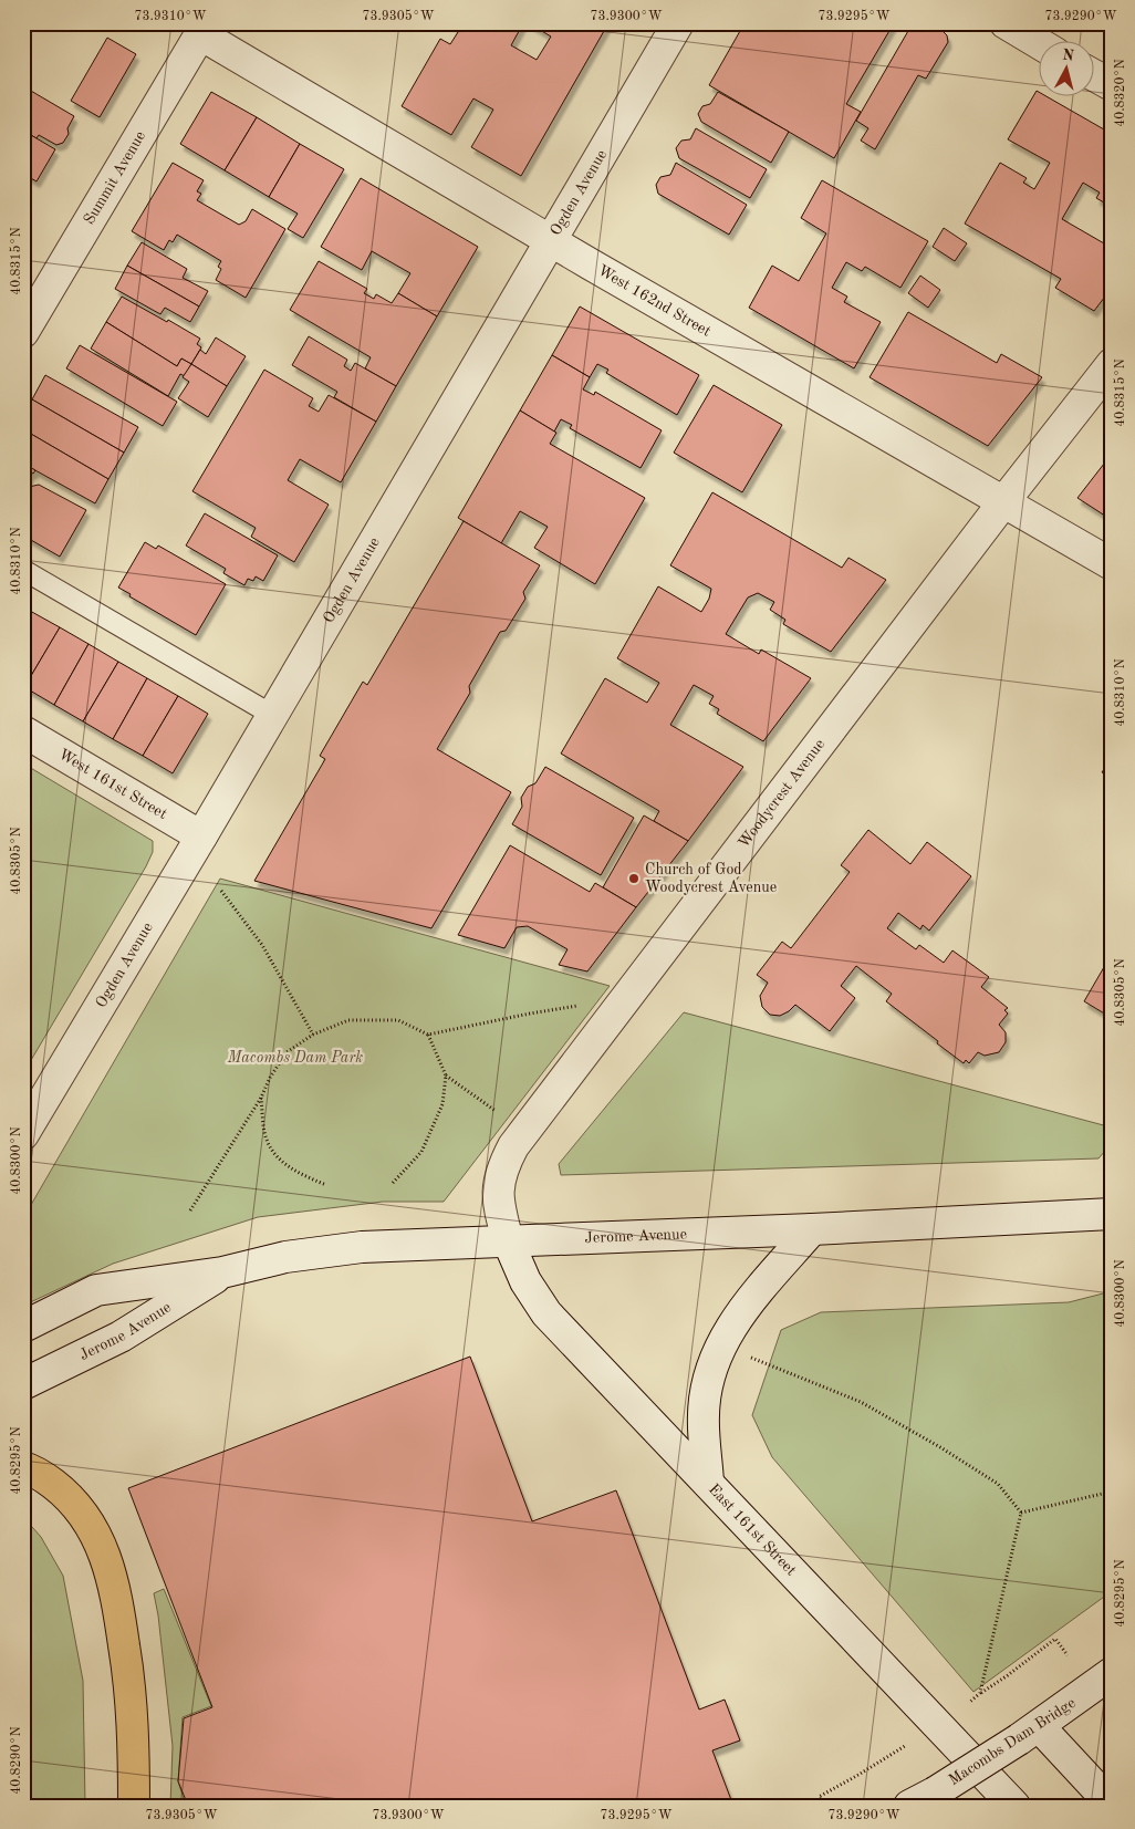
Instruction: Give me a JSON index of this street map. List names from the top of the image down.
{
  "streets": {
    "street": [
      "Summit Avenue",
      "Ogden Avenue",
      "West 162nd Street",
      "West 161st Street",
      "Woodycrest Avenue",
      "Jerome Avenue",
      "East 161st Street",
      "Macombs Dam Bridge"
    ]
  },
  "crossings": [
    ["Summit Avenue", "West 162nd Street"],
    ["Ogden Avenue", "West 162nd Street"],
    ["Ogden Avenue", "West 161st Street"],
    ["West 162nd Street", "Woodycrest Avenue"],
    ["Woodycrest Avenue", "Jerome Avenue"],
    ["Woodycrest Avenue", "East 161st Street"],
    ["Jerome Avenue", "East 161st Street"]
  ],
  "parks": ["Macombs Dam Park"],
  "places": ["Church of God Woodycrest Avenue"],
  "north": "top",
  "coordinates": [
    "73.9310°W",
    "73.9305°W",
    "73.9300°W",
    "73.9295°W",
    "73.9290°W",
    "40.8320°N",
    "40.8315°N",
    "40.8310°N",
    "40.8305°N",
    "40.8300°N",
    "40.8295°N",
    "40.8290°N"
  ]
}
